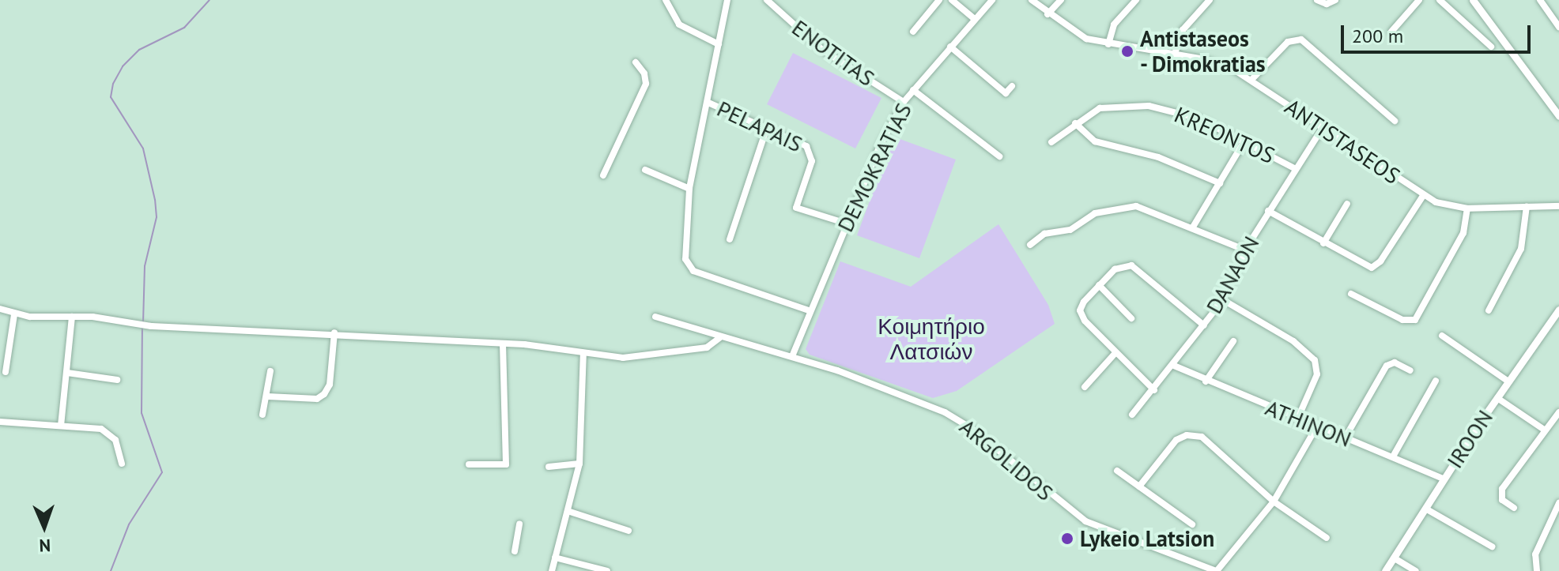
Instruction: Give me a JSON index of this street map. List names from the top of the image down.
{
  "streets": {
    "street": [
      "ENOTITAS",
      "PELAPAIS",
      "KREONTOS",
      "ANTISTASEOS",
      "DEMOKRATIAS",
      "DANAON",
      "ATHINON",
      "IROON",
      "ARGOLIDOS"
    ]
  },
  "crossings": [
    ["ENOTITAS", "DEMOKRATIAS"],
    ["PELAPAIS", "DEMOKRATIAS"],
    ["KREONTOS", "DANAON"],
    ["ANTISTASEOS", "DANAON"],
    ["DEMOKRATIAS", "ARGOLIDOS"],
    ["DANAON", "ATHINON"],
    ["ATHINON", "IROON"]
  ],
  "parks": ["Κοιμητήριο Λατσιών"],
  "places": ["Antistaseos - Dimokratias", "Lykeio Latsion"],
  "scale_bar": "200 m",
  "north": "bottom"
}
